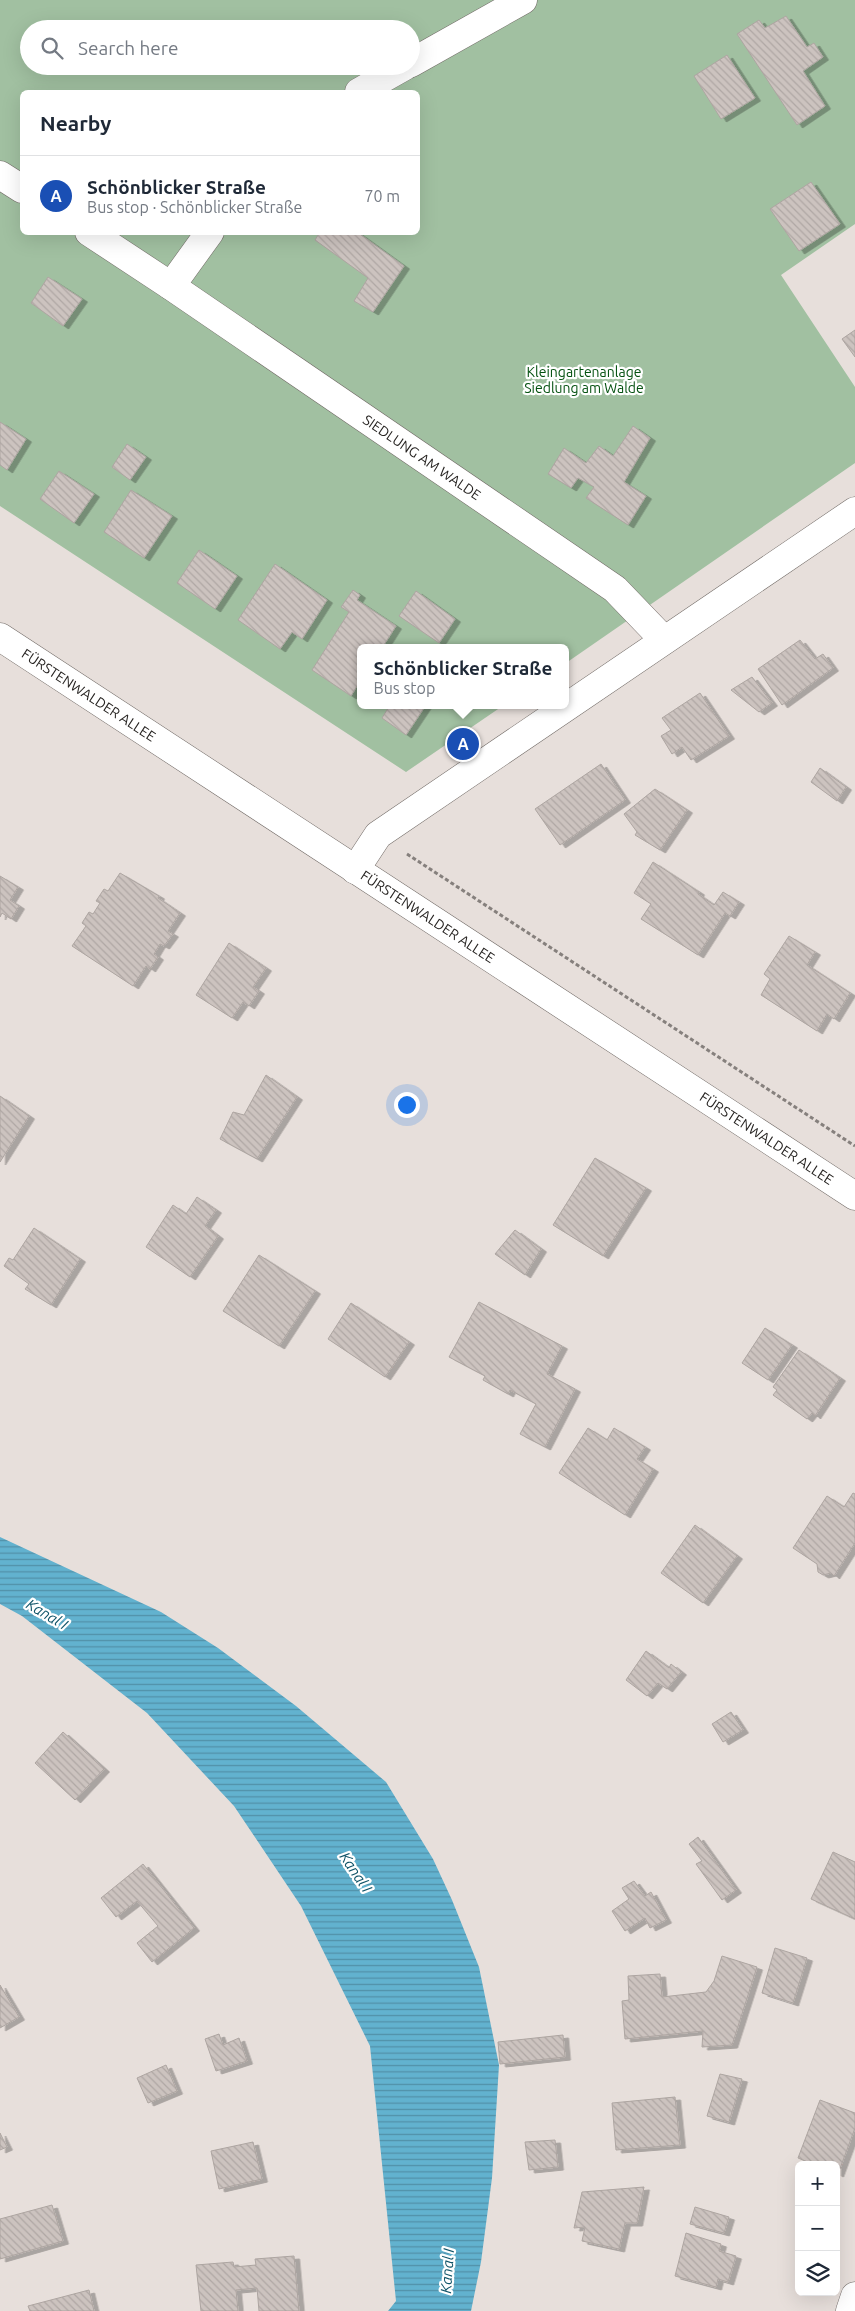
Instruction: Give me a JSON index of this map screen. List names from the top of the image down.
{
  "streets": {
    "main road": ["SIEDLUNG AM WALDE", "FÜRSTENWALDER ALLEE"]
  },
  "water": ["Kanal I"],
  "parks": ["Kleingartenanlage Siedlung am Walde"],
  "page": {
    "search": "Search here",
    "heading": "Nearby",
    "list": [
      {
        "mark": "A",
        "name": "Schönblicker Straße",
        "note": "Bus stop · Schönblicker Straße",
        "value": "70 m"
      }
    ],
    "popup": ["Schönblicker Straße", "Bus stop"],
    "pins": "A",
    "map_buttons": ["+", "−"]
  }
}
